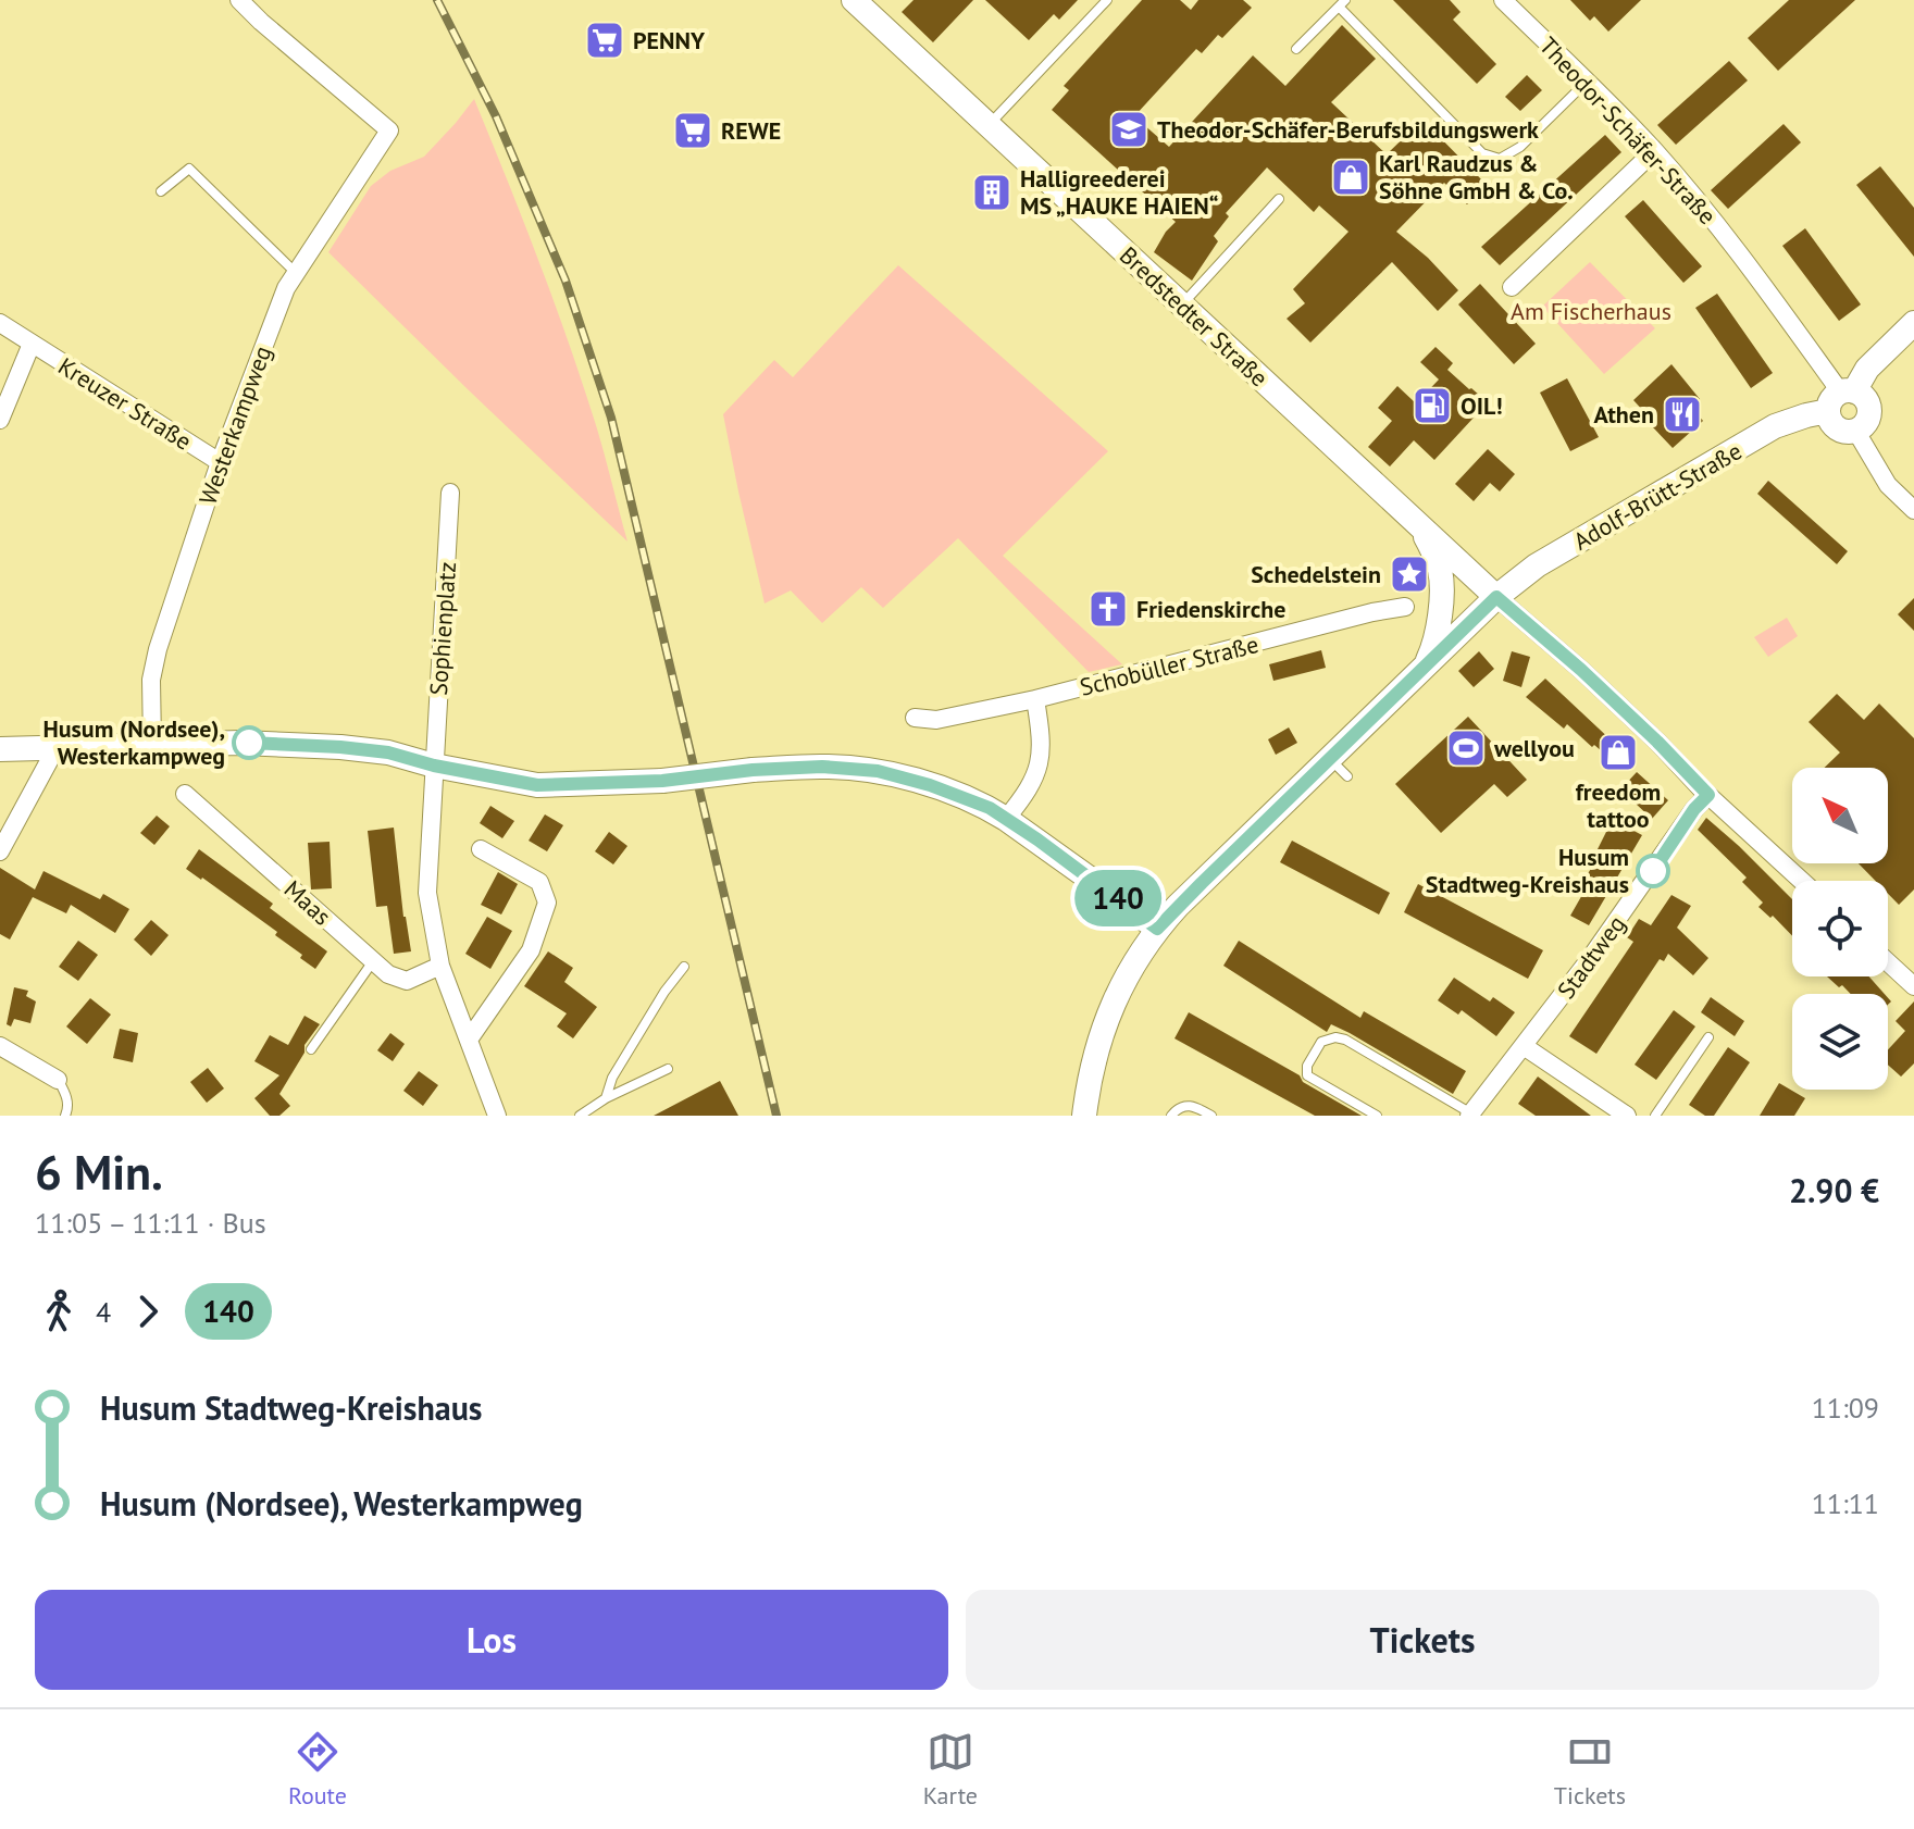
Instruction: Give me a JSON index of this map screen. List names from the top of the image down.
{
  "streets": {
    "main road": ["Bredstedter Straße", "Adolf-Brütt-Straße"],
    "street": [
      "Theodor-Schäfer-Straße",
      "Kreuzer Straße",
      "Westerkampweg",
      "Sophienplatz",
      "Schobüller Straße",
      "Maas",
      "Stadtweg"
    ]
  },
  "crossings": [
    ["Theodor-Schäfer-Straße", "Adolf-Brütt-Straße"],
    ["Bredstedter Straße", "Adolf-Brütt-Straße"],
    ["Kreuzer Straße", "Westerkampweg"]
  ],
  "parks": ["Am Fischerhaus"],
  "places": {
    "supermarket": ["PENNY", "REWE"],
    "school or university": ["Theodor-Schäfer-Berufsbildungswerk"],
    "shop": ["Karl Raudzus & Söhne GmbH & Co.", "freedom tattoo"],
    "building": ["Halligreederei MS „HAUKE HAIEN“"],
    "fuel station": ["OIL!"],
    "restaurant": ["Athen"],
    "place": ["Schedelstein"],
    "church": ["Friedenskirche"],
    "other": ["Husum (Nordsee), Westerkampweg", "Husum Stadtweg-Kreishaus"],
    "sports": ["wellyou"]
  },
  "lines": ["bus line 140"],
  "north": "top left",
  "page": {
    "on_map": "140",
    "heading": ["6 Min.", "11:05 – 11:11 · Bus", "2.90 €"],
    "legs": ["4", "140"],
    "list": [
      {
        "name": "Husum Stadtweg-Kreishaus",
        "value": "11:09"
      },
      {
        "name": "Husum (Nordsee), Westerkampweg",
        "value": "11:11"
      }
    ],
    "buttons": ["Los", "Tickets"],
    "tabs": ["Route", "Karte", "Tickets"]
  }
}
